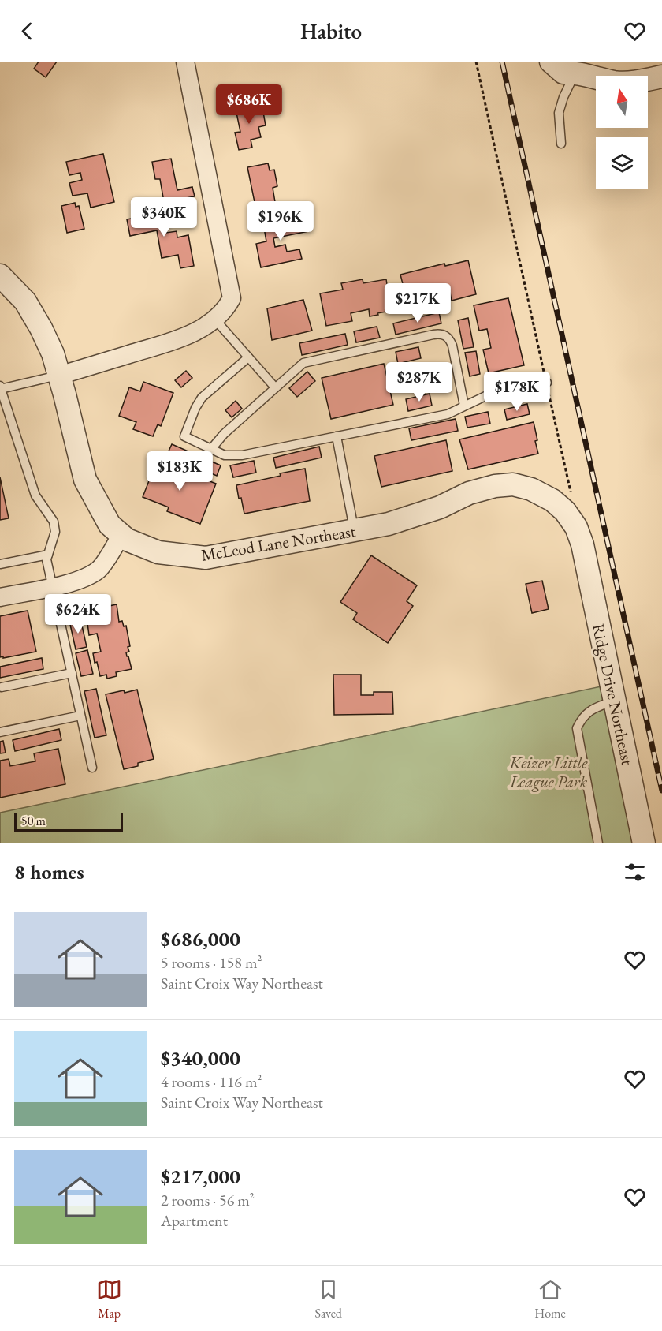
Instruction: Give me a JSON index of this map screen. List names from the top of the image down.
{
  "streets": {
    "street": ["McLeod Lane Northeast", "Ridge Drive Northeast"]
  },
  "crossings": [
    ["McLeod Lane Northeast", "Ridge Drive Northeast"]
  ],
  "parks": ["Keizer Little League Park"],
  "scale_bar": "50 m",
  "north": "top",
  "page": {
    "header": "Habito",
    "price": [
      "$686K",
      "$340K",
      "$196K",
      "$217K",
      "$287K",
      "$178K",
      "$183K",
      "$624K"
    ],
    "scale": "50 m",
    "heading": "8 homes",
    "list": [
      {
        "name": "$686,000",
        "note": "5 rooms · 158 m² · Saint Croix Way Northeast"
      },
      {
        "name": "$340,000",
        "note": "4 rooms · 116 m² · Saint Croix Way Northeast"
      },
      {
        "name": "$217,000",
        "note": "2 rooms · 56 m² · Apartment"
      }
    ],
    "tabs": ["Map", "Saved", "Home"]
  }
}
